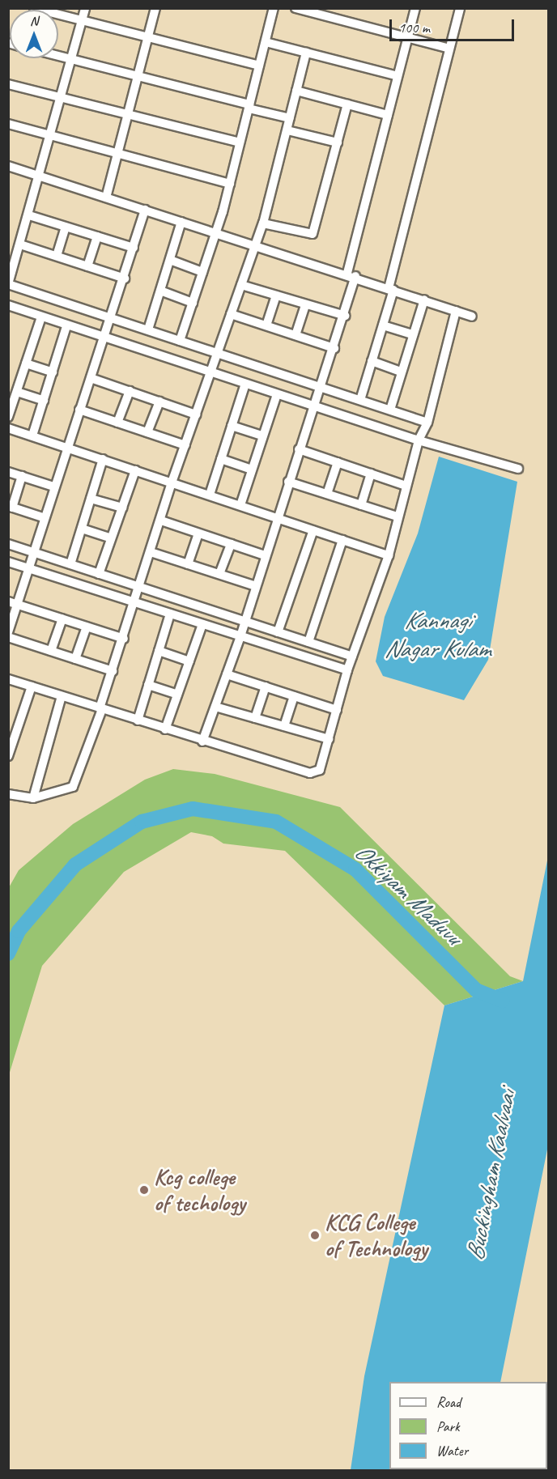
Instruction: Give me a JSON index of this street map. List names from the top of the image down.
{
  "water": ["Kannagi Nagar Kulam", "Okkiyam Maduvu", "Buckingham Kaalvaai"],
  "places": ["Kcg college of techology", "KCG College of Technology"],
  "legend": ["Road", "Park", "Water"],
  "scale_bar": "100 m",
  "north": "top"
}
